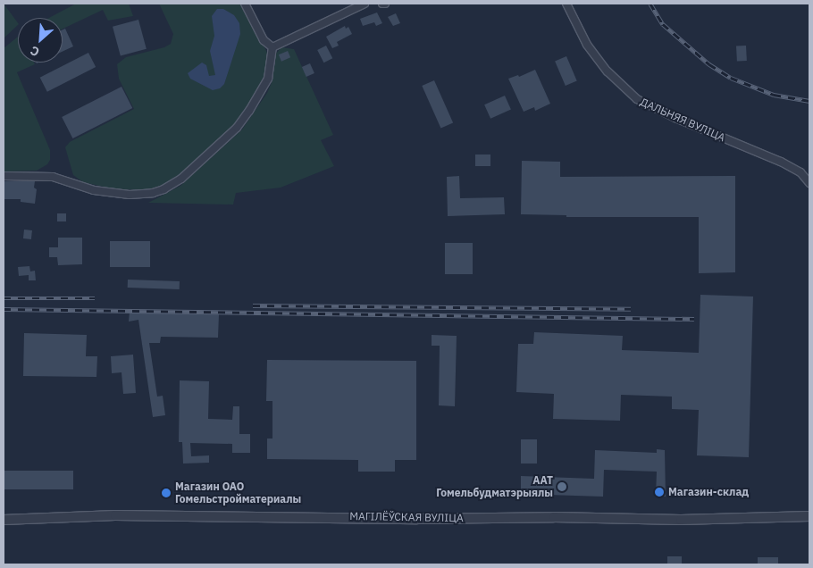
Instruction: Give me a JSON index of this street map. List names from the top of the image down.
{
  "streets": {
    "street": ["ДАЛЬНЯЯ ВУЛІЦА", "МАГІЛЁЎСКАЯ ВУЛІЦА"]
  },
  "places": ["ААТ Гомельбудматэрыялы", "Магазин-склад", "Магазин ОАО Гомельстройматериалы"],
  "north": "bottom left"
}
